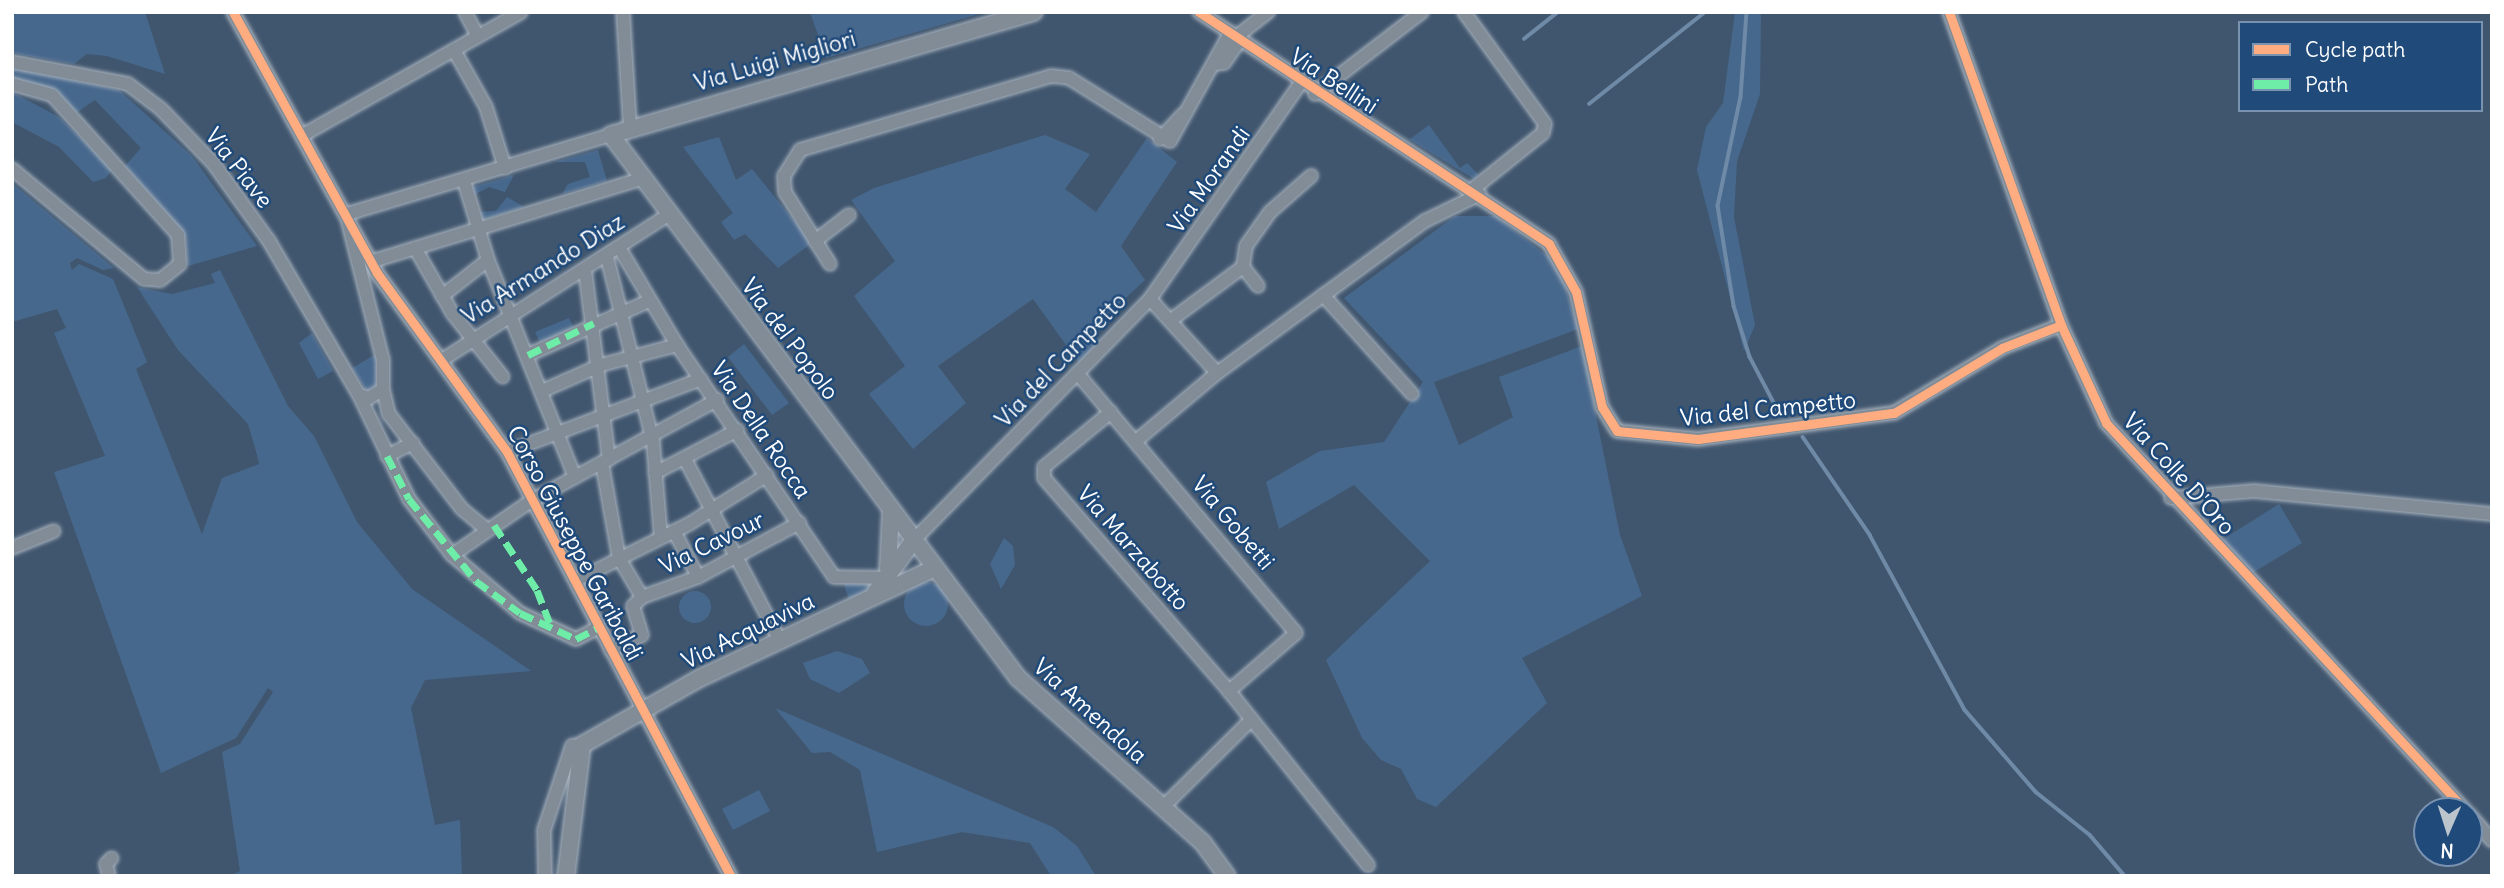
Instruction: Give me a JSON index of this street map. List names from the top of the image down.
{
  "streets": {
    "main road": [
      "Via Luigi Migliori",
      "Via del Popolo",
      "Via Acquaviva",
      "Via Amendola"
    ],
    "street": [
      "Via Bellini",
      "Via Piave",
      "Via Morandi",
      "Via Armando Diaz",
      "Via del Campetto",
      "Via Della Rocca",
      "Via Colle D'Oro",
      "Via Gobetti",
      "Corso Giuseppe Garibaldi",
      "Via Cavour",
      "Via Marzabotto"
    ]
  },
  "crossings": [
    ["Via Luigi Migliori", "Via del Popolo"],
    ["Via Bellini", "Via Morandi"],
    ["Via Bellini", "Via del Campetto"],
    ["Via Piave", "Corso Giuseppe Garibaldi"],
    ["Via Morandi", "Via del Campetto"],
    ["Via Armando Diaz", "Via del Popolo"],
    ["Via Armando Diaz", "Via Della Rocca"],
    ["Via Armando Diaz", "Corso Giuseppe Garibaldi"],
    ["Via del Popolo", "Via del Campetto"],
    ["Via del Popolo", "Via Acquaviva"],
    ["Via del Popolo", "Via Amendola"],
    ["Via del Campetto", "Via Colle D'Oro"],
    ["Via del Campetto", "Via Gobetti"],
    ["Via del Campetto", "Via Acquaviva"],
    ["Via Della Rocca", "Via Cavour"],
    ["Via Della Rocca", "Via Acquaviva"],
    ["Via Gobetti", "Via Marzabotto"],
    ["Corso Giuseppe Garibaldi", "Via Acquaviva"],
    ["Via Acquaviva", "Via Amendola"]
  ],
  "legend": ["Cycle path", "Path"],
  "north": "bottom"
}
